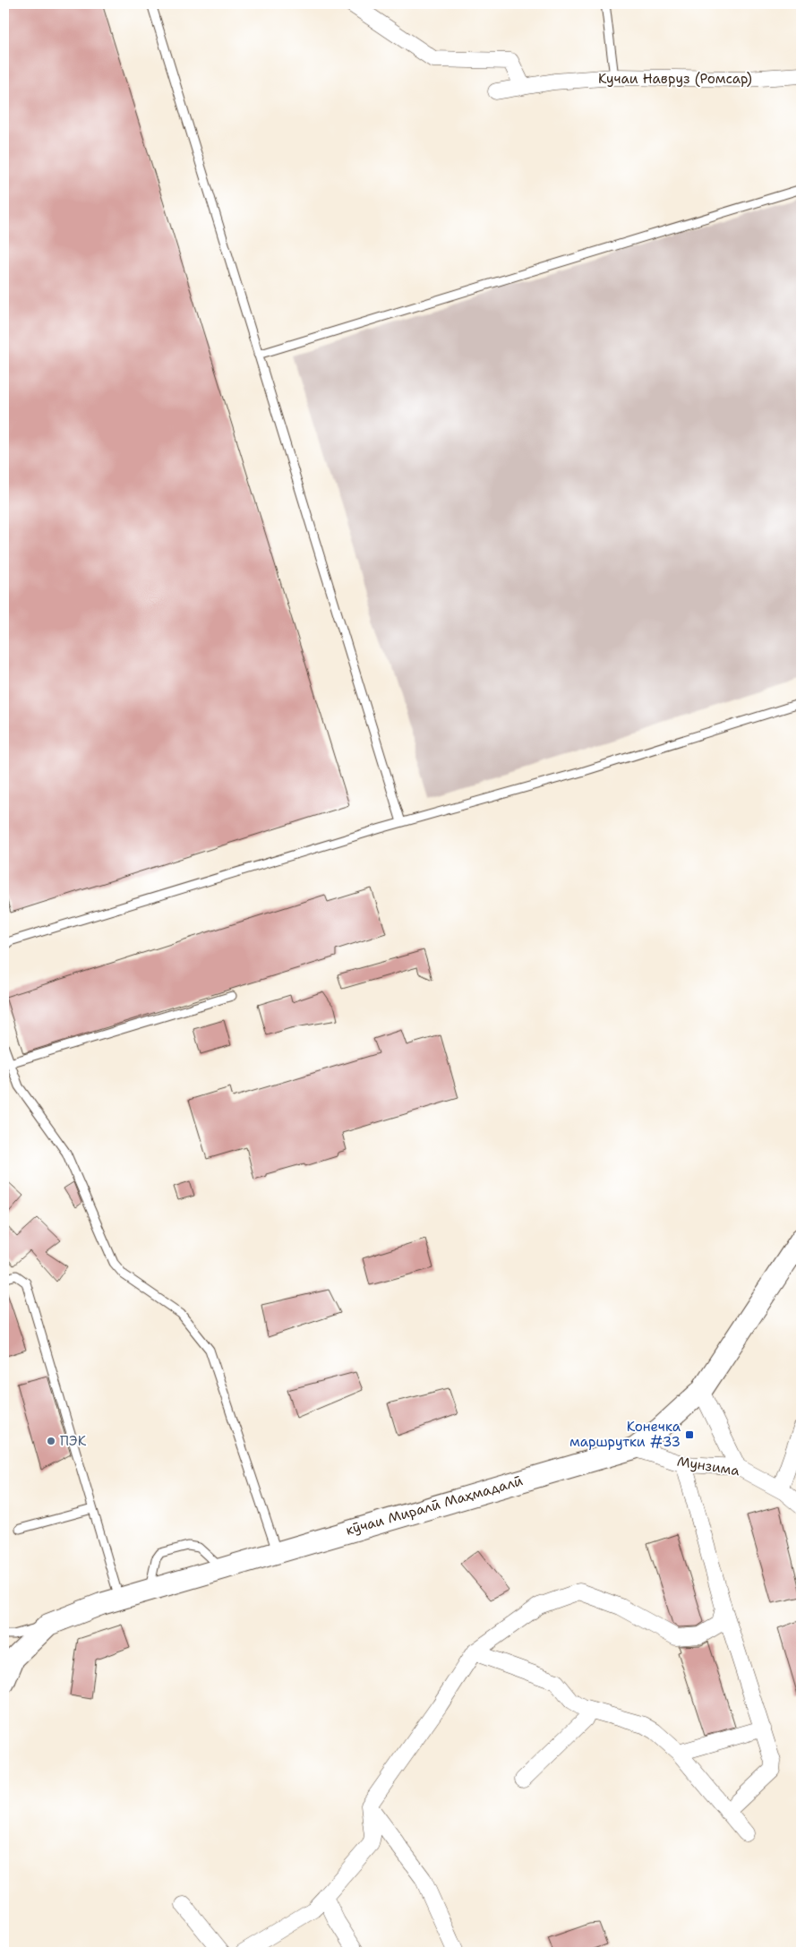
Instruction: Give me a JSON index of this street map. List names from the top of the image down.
{
  "streets": {
    "street": ["Кучаи Навруз (Ромсар)", "Мунзима", "кӯчаи Миралӣ Маҳмадалӣ"]
  },
  "crossings": [
    ["Мунзима", "кӯчаи Миралӣ Маҳмадалӣ"]
  ],
  "places": {
    "transit": ["Конечка маршрутки #33"],
    "other": ["ПЭК"]
  }
}
